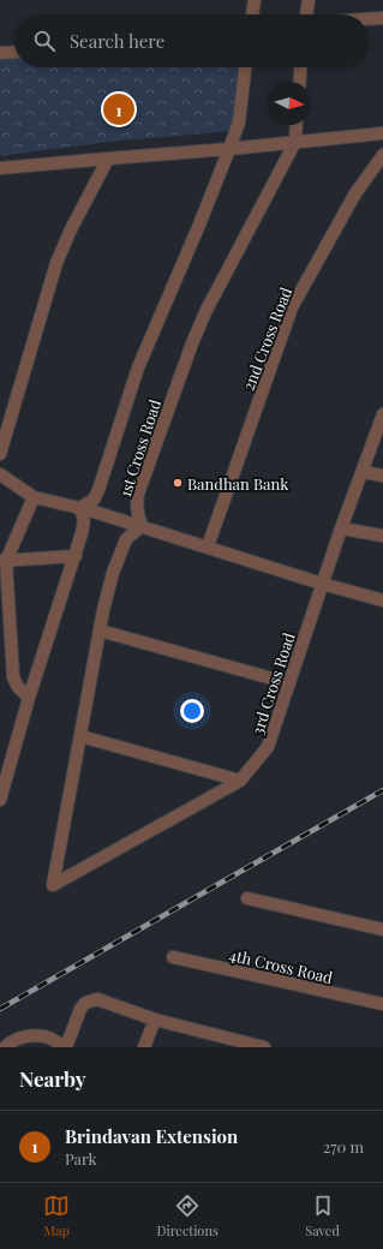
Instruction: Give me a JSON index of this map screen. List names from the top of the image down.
{
  "streets": {
    "street": [
      "2nd Cross Road",
      "1st Cross Road",
      "3rd Cross Road",
      "4th Cross Road"
    ]
  },
  "places": ["Bandhan Bank"],
  "north": "right",
  "page": {
    "search": "Search here",
    "pins": "1",
    "heading": "Nearby",
    "list": [
      {
        "mark": "1",
        "name": "Brindavan Extension",
        "note": "Park",
        "value": "270 m"
      }
    ],
    "nav": ["Map", "Directions", "Saved"]
  }
}
